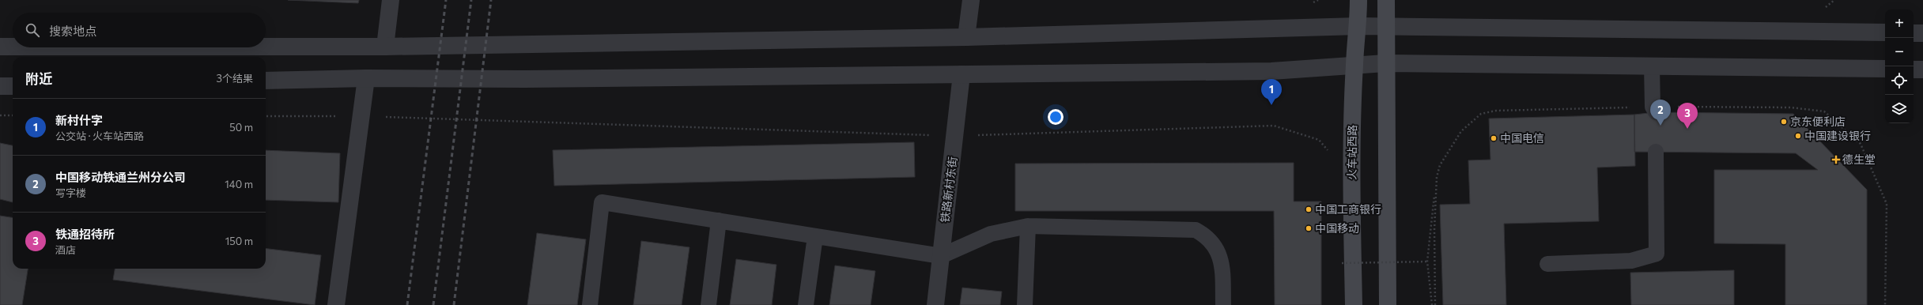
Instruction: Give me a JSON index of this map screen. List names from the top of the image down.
{
  "streets": {
    "main road": ["火车站西路"],
    "street": ["铁路新村东街"]
  },
  "places": {
    "other": [
      "京东便利店",
      "中国建设银行",
      "中国电信",
      "中国工商银行",
      "中国移动"
    ],
    "health": ["德生堂"]
  },
  "page": {
    "map_buttons": ["+", "−"],
    "search": "搜索地点",
    "heading": ["附近", "3个结果"],
    "pins": ["1", "2", "3"],
    "list": [
      {
        "mark": "1",
        "name": "新村什字",
        "note": "公交站 · 火车站西路",
        "value": "50 m"
      },
      {
        "mark": "2",
        "name": "中国移动铁通兰州分公司",
        "note": "写字楼",
        "value": "140 m"
      },
      {
        "mark": "3",
        "name": "铁通招待所",
        "note": "酒店",
        "value": "150 m"
      }
    ]
  }
}
